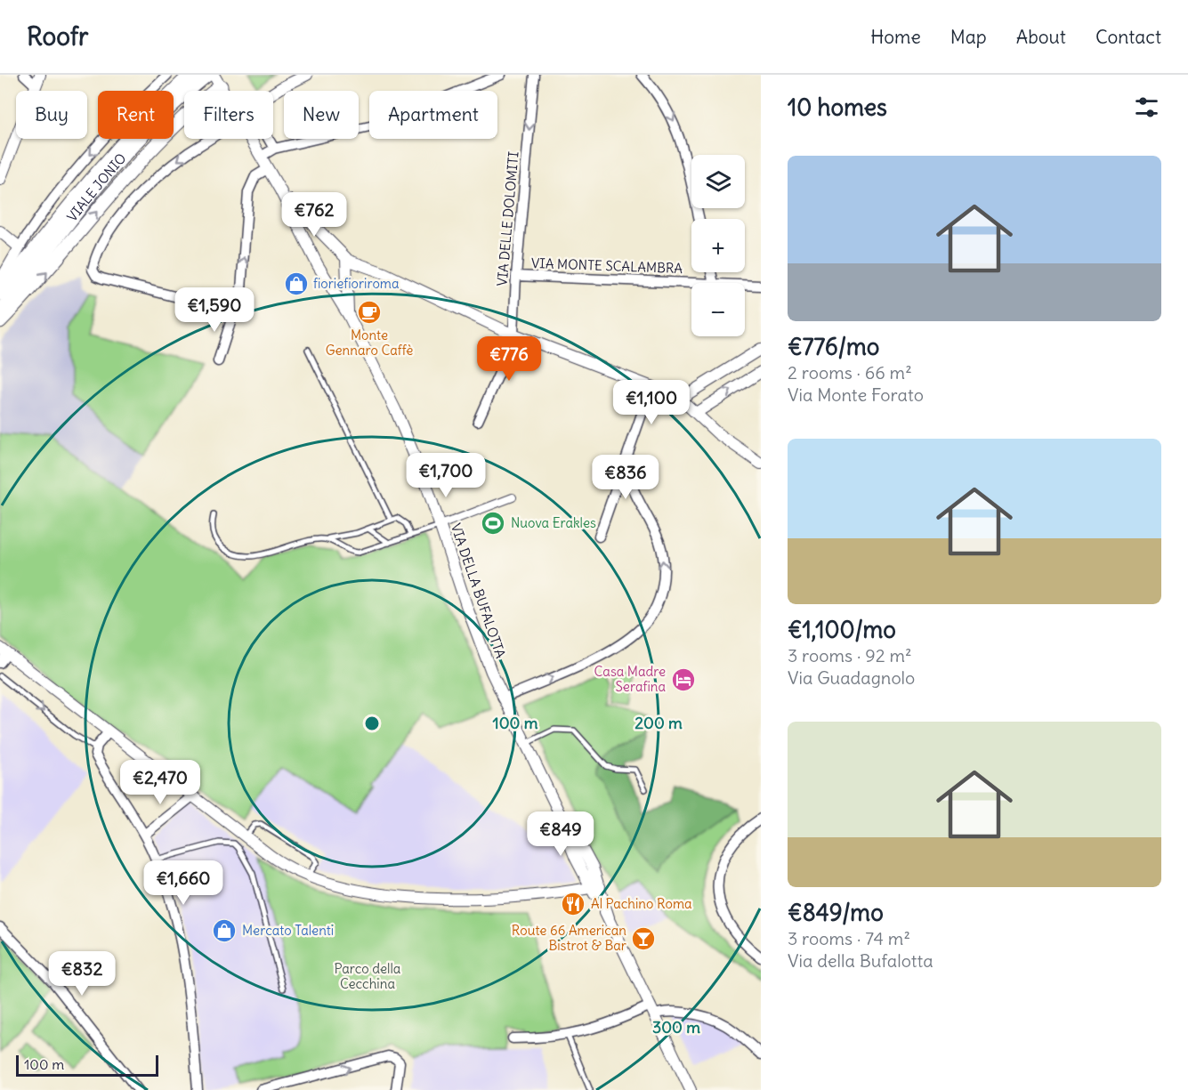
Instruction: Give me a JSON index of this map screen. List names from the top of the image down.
{
  "streets": {
    "main road": ["VIALE JONIO"],
    "street": ["VIA DELLE DOLOMITI", "VIA MONTE SCALAMBRA", "VIA DELLA BUFALOTTA"]
  },
  "crossings": [
    ["VIA DELLE DOLOMITI", "VIA MONTE SCALAMBRA"]
  ],
  "one_way": ["VIA DELLE DOLOMITI"],
  "parks": ["Parco della Cecchina"],
  "places": {
    "shop": ["fioriefioriroma", "Mercato Talenti"],
    "cafe": ["Monte Gennaro Caffè"],
    "sports": ["Nuova Erakles"],
    "hotel": ["Casa Madre Serafina"],
    "restaurant": ["Al Pachino Roma"],
    "bar": ["Route 66 American Bistrot & Bar"]
  },
  "scale_bar": "100 m",
  "page": {
    "header": "Roofr",
    "nav": [
      "Home",
      "Map",
      "About",
      "Contact"
    ],
    "heading": "10 homes",
    "chip": [
      "Buy",
      "Rent",
      "Filters",
      "New",
      "Apartment"
    ],
    "list": [
      {
        "name": "€776/mo",
        "note": "2 rooms · 66 m² · Via Monte Forato"
      },
      {
        "name": "€1,100/mo",
        "note": "3 rooms · 92 m² · Via Guadagnolo"
      },
      {
        "name": "€849/mo",
        "note": "3 rooms · 74 m² · Via della Bufalotta"
      }
    ],
    "map_buttons": ["+", "−"],
    "price": [
      "€762",
      "€1,590",
      "€776",
      "€1,100",
      "€1,700",
      "€836",
      "€2,470",
      "€849",
      "€1,660",
      "€832"
    ],
    "scale": "100 m"
  },
  "rings": ["100 m", "200 m", "300 m"]
}
